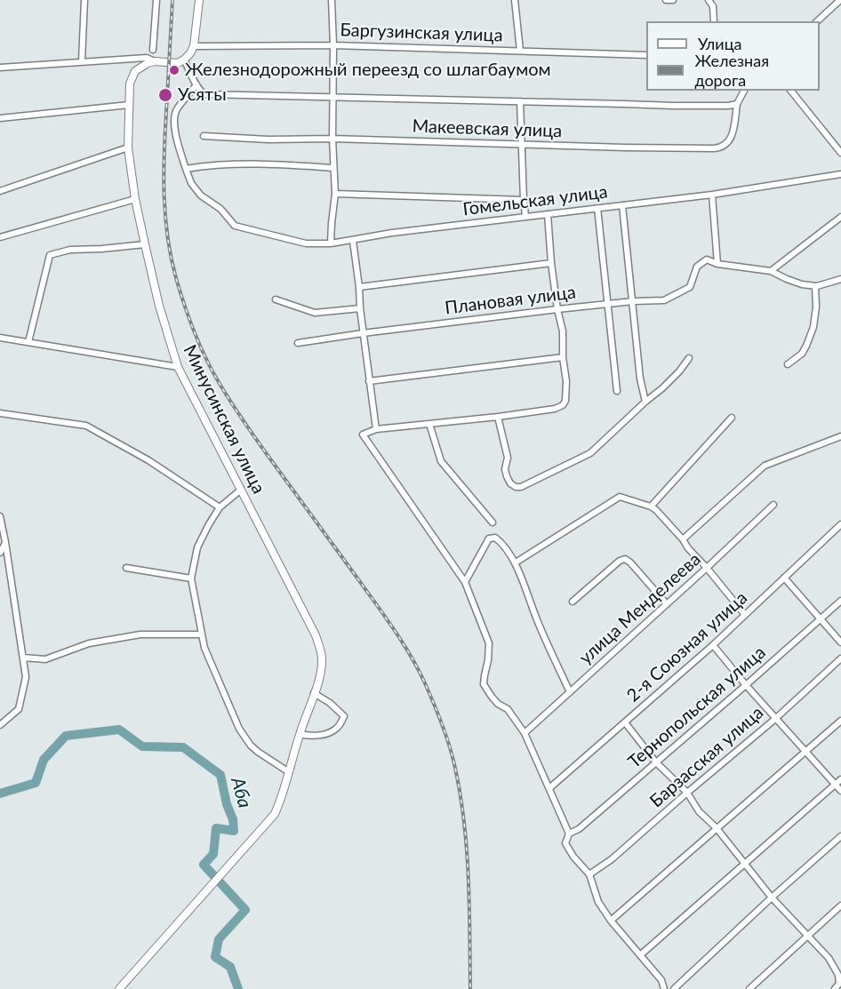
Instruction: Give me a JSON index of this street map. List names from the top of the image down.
{
  "streets": {
    "main road": ["Минусинская улица"],
    "street": [
      "Баргузинская улица",
      "Макеевская улица",
      "Гомельская улица",
      "Плановая улица",
      "улица Менделеева",
      "2-я Союзная улица",
      "Тернопольская улица",
      "Барзасская улица"
    ]
  },
  "water": ["Аба"],
  "places": ["Железнодорожный переезд со шлагбаумом", "Усяты"],
  "legend": ["Улица", "Железная дорога"]
}
